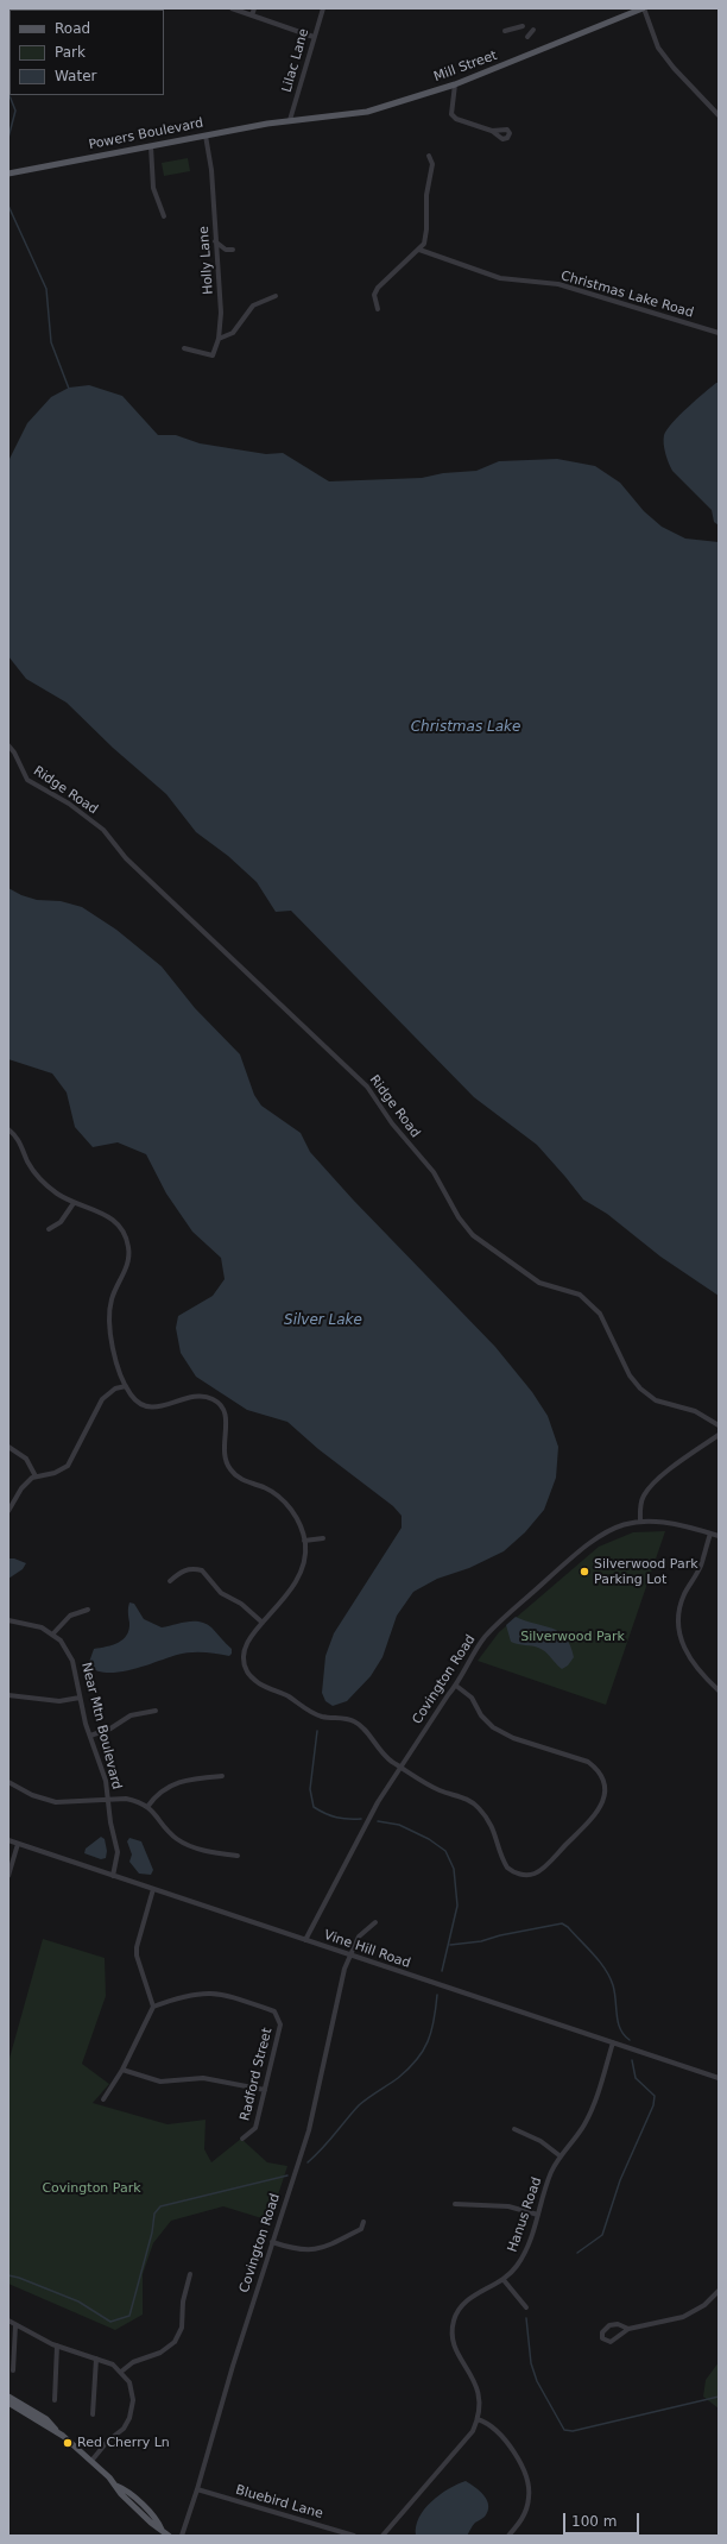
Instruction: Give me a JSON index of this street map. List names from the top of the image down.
{
  "streets": {
    "main road": ["Mill Street", "Powers Boulevard"],
    "street": [
      "Lilac Lane",
      "Holly Lane",
      "Christmas Lake Road",
      "Ridge Road",
      "Covington Road",
      "Near Mtn Boulevard",
      "Vine Hill Road",
      "Radford Street",
      "Hanus Road",
      "Bluebird Lane"
    ]
  },
  "crossings": [
    ["Lilac Lane", "Mill Street"],
    ["Lilac Lane", "Powers Boulevard"],
    ["Mill Street", "Powers Boulevard"],
    ["Powers Boulevard", "Holly Lane"],
    ["Covington Road", "Vine Hill Road"],
    ["Covington Road", "Bluebird Lane"],
    ["Near Mtn Boulevard", "Vine Hill Road"],
    ["Vine Hill Road", "Hanus Road"]
  ],
  "water": ["Christmas Lake", "Silver Lake"],
  "parks": ["Silverwood Park", "Covington Park"],
  "places": ["Silverwood Park Parking Lot", "Red Cherry Ln"],
  "legend": ["Road", "Park", "Water"],
  "scale_bar": "100 m"
}
